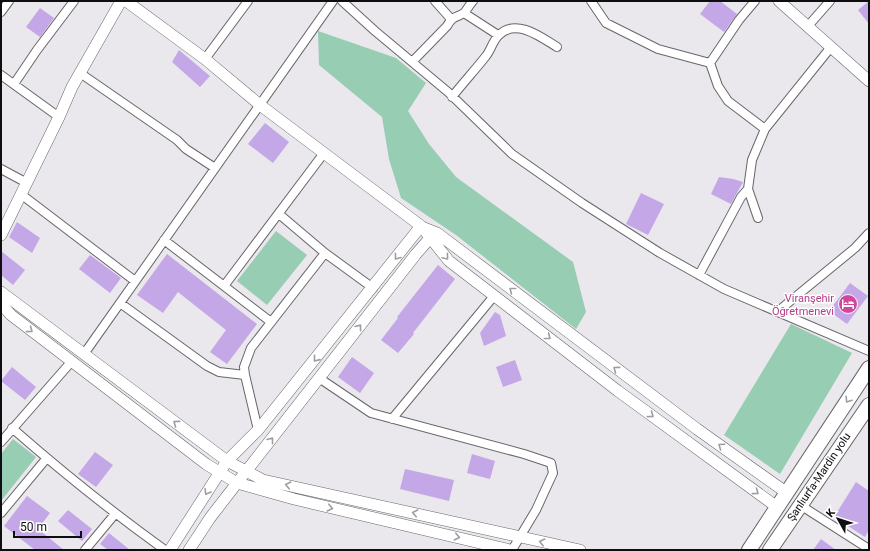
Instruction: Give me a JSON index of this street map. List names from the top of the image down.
{
  "streets": {
    "highway": ["Şanlıurfa-Mardin yolu"]
  },
  "places": {
    "hotel": ["Viranşehir Öğretmenevi"]
  },
  "scale_bar": "50 m",
  "north": "top left"
}
